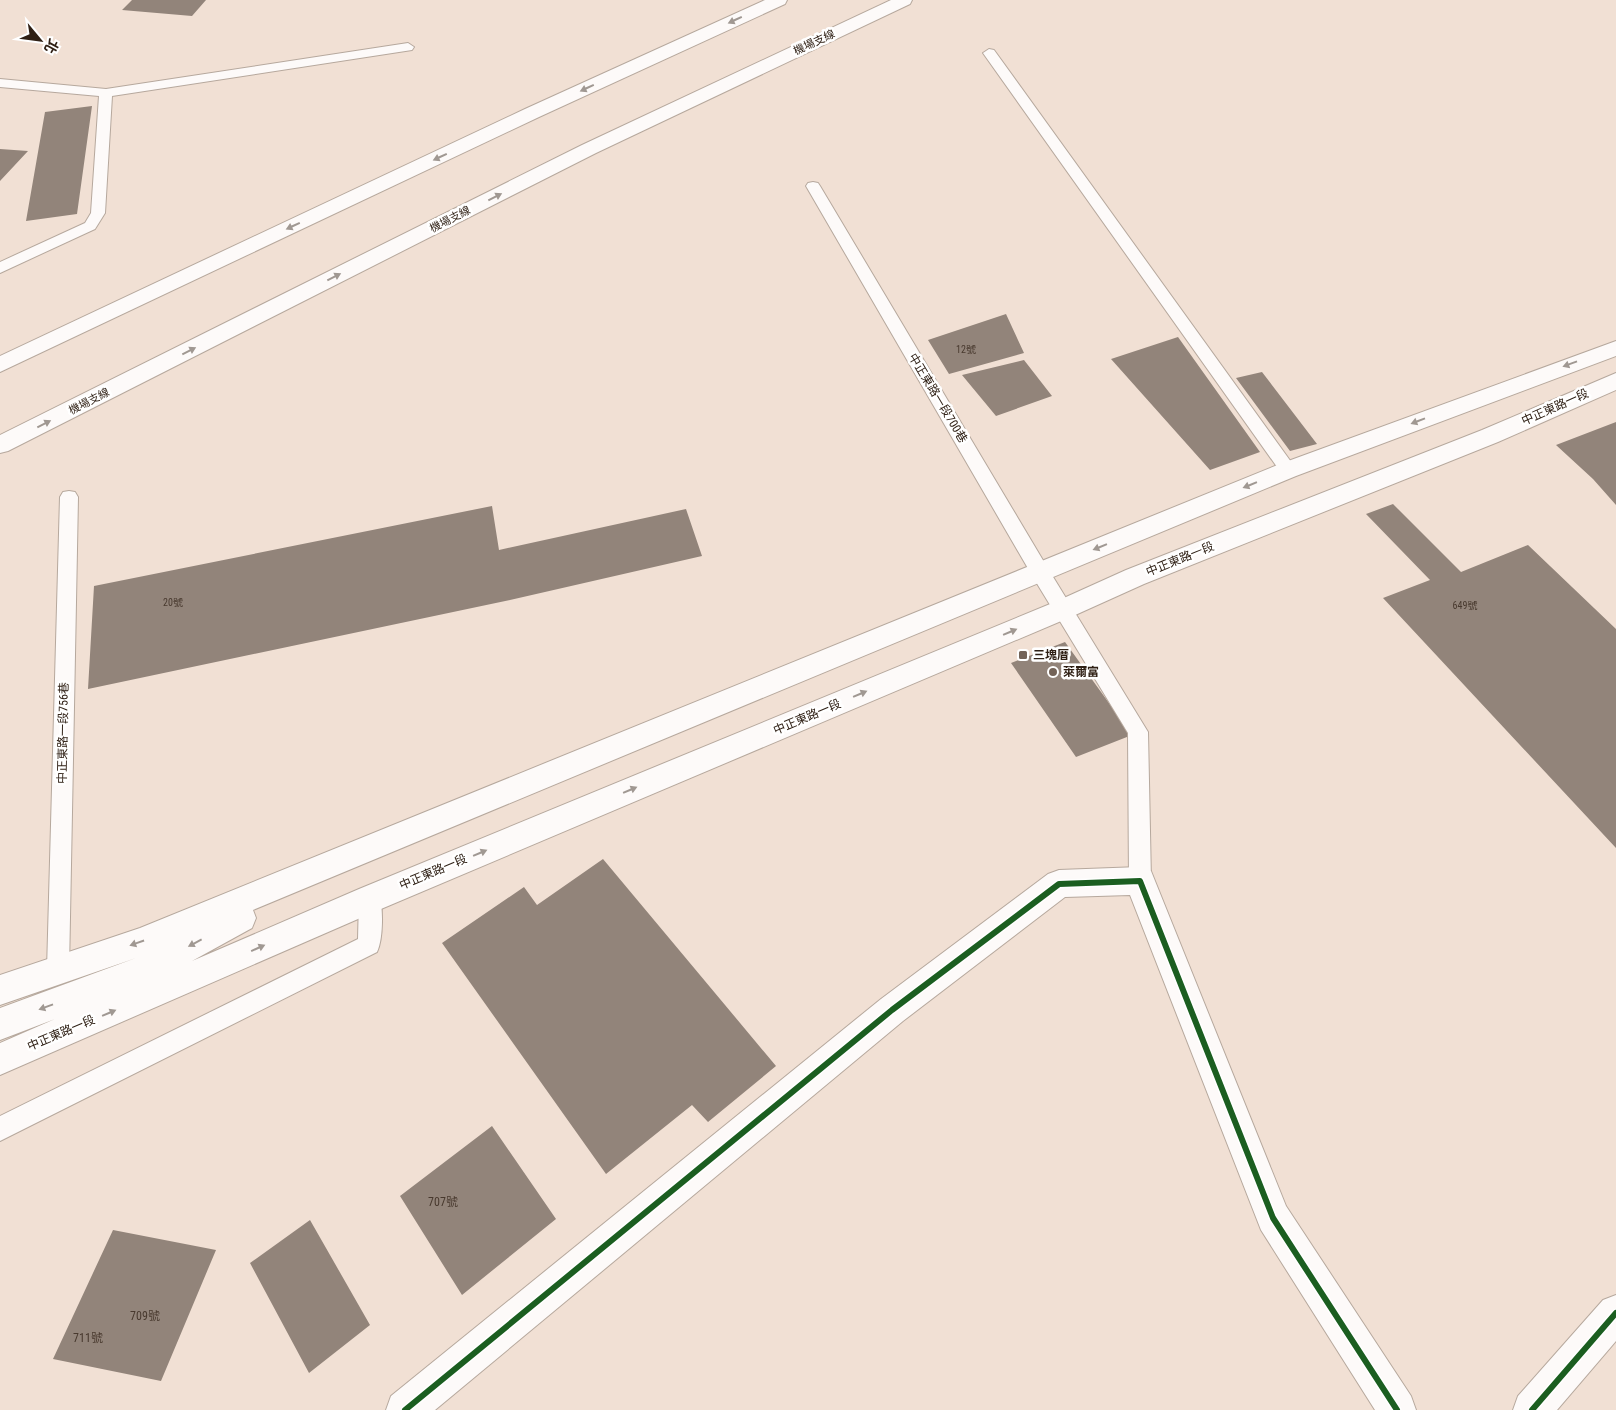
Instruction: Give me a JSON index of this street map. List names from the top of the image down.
{
  "streets": {
    "main road": ["機場支線", "中正東路一段"],
    "lane": ["中正東路一段700巷", "中正東路一段756巷"]
  },
  "crossings": [
    ["中正東路一段700巷", "中正東路一段"]
  ],
  "places": {
    "transit": ["三塊厝"],
    "other": ["萊爾富"]
  },
  "house_numbers": [
    "12號",
    "20號",
    "649號",
    "707號",
    "709號",
    "711號"
  ],
  "north": "bottom right"
}
